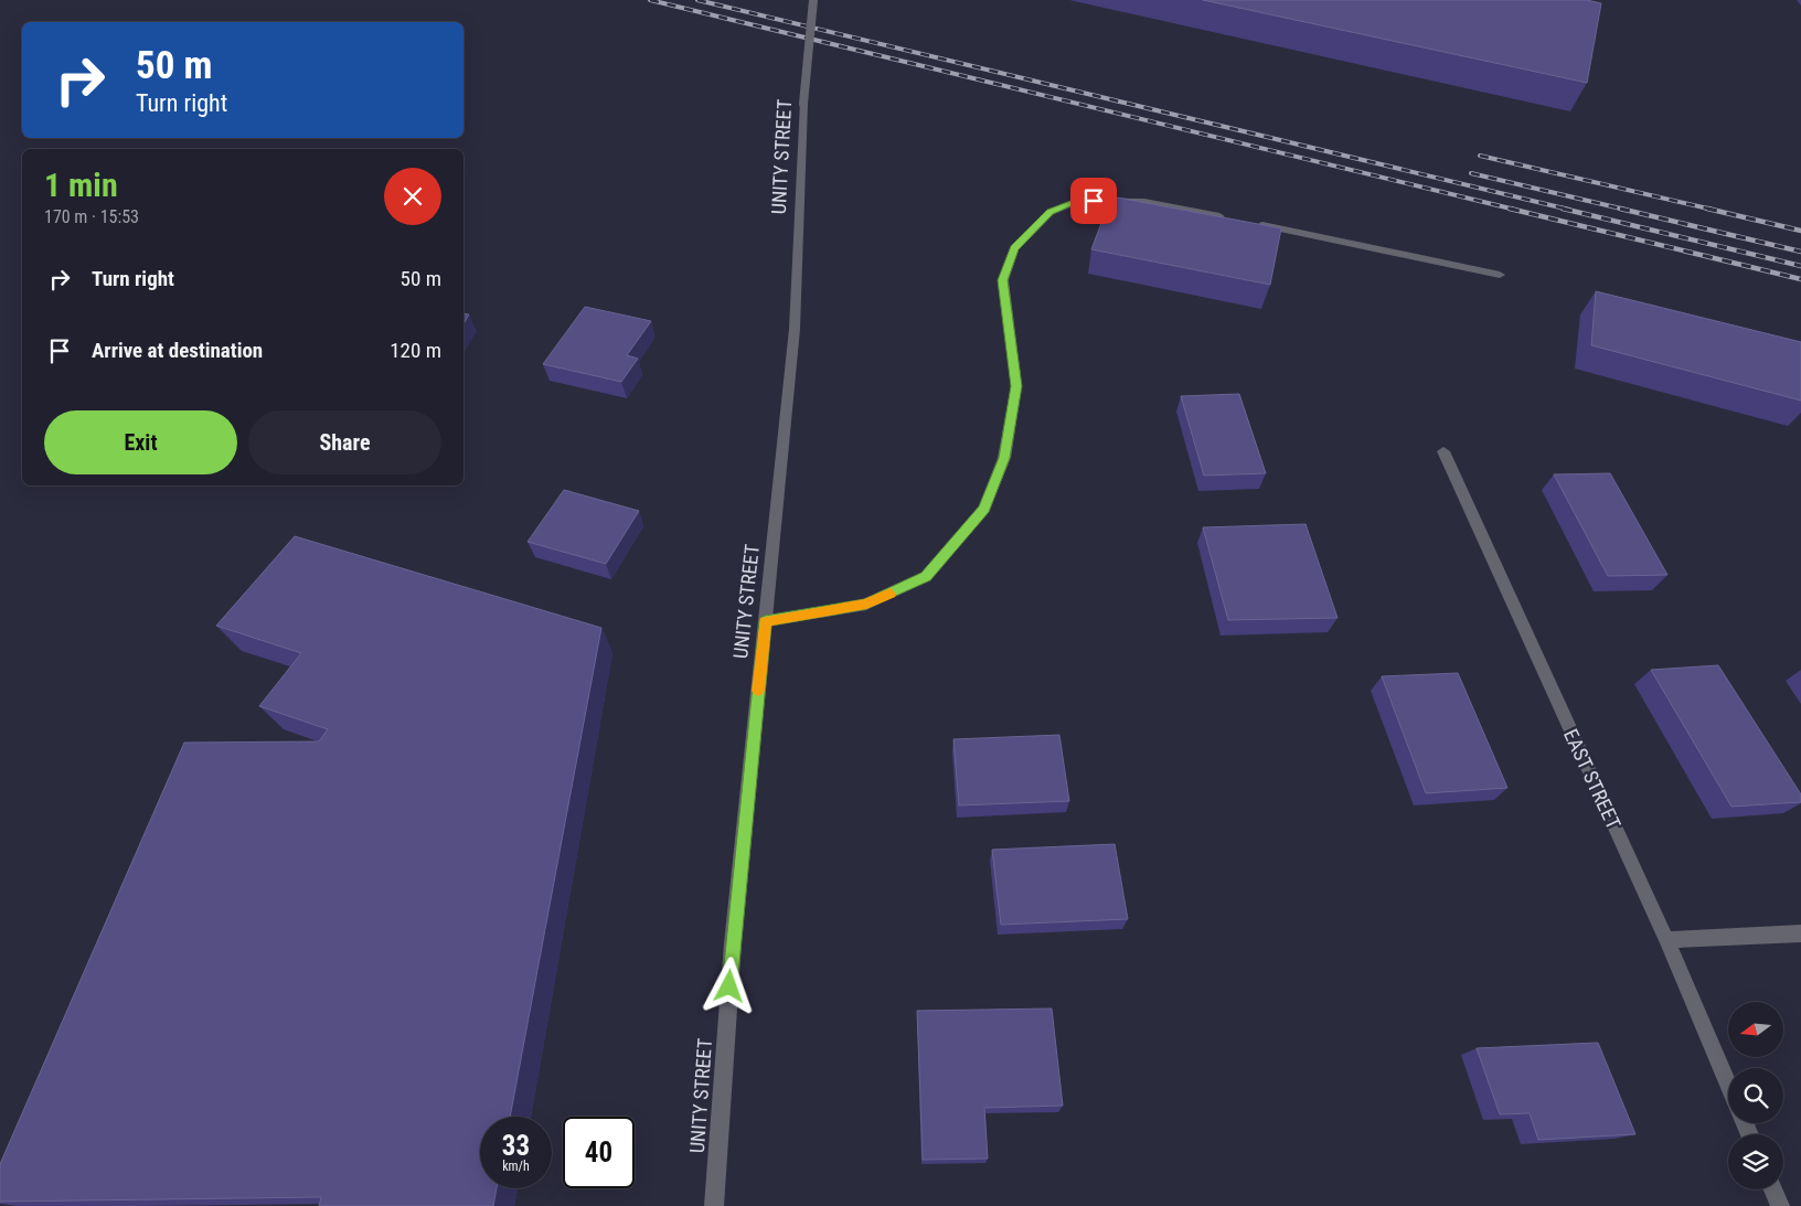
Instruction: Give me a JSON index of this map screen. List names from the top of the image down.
{
  "streets": {
    "street": ["UNITY STREET", "EAST STREET"]
  },
  "north": "left",
  "page": {
    "turn": ["50 m", "Turn right"],
    "heading": ["1 min", "170 m · 15:53"],
    "list": [
      {
        "name": "Turn right",
        "value": "50 m"
      },
      {
        "name": "Arrive at destination",
        "value": "120 m"
      }
    ],
    "buttons": ["Exit", "Share"],
    "speed": "33 km/h",
    "limit": "40"
  }
}
